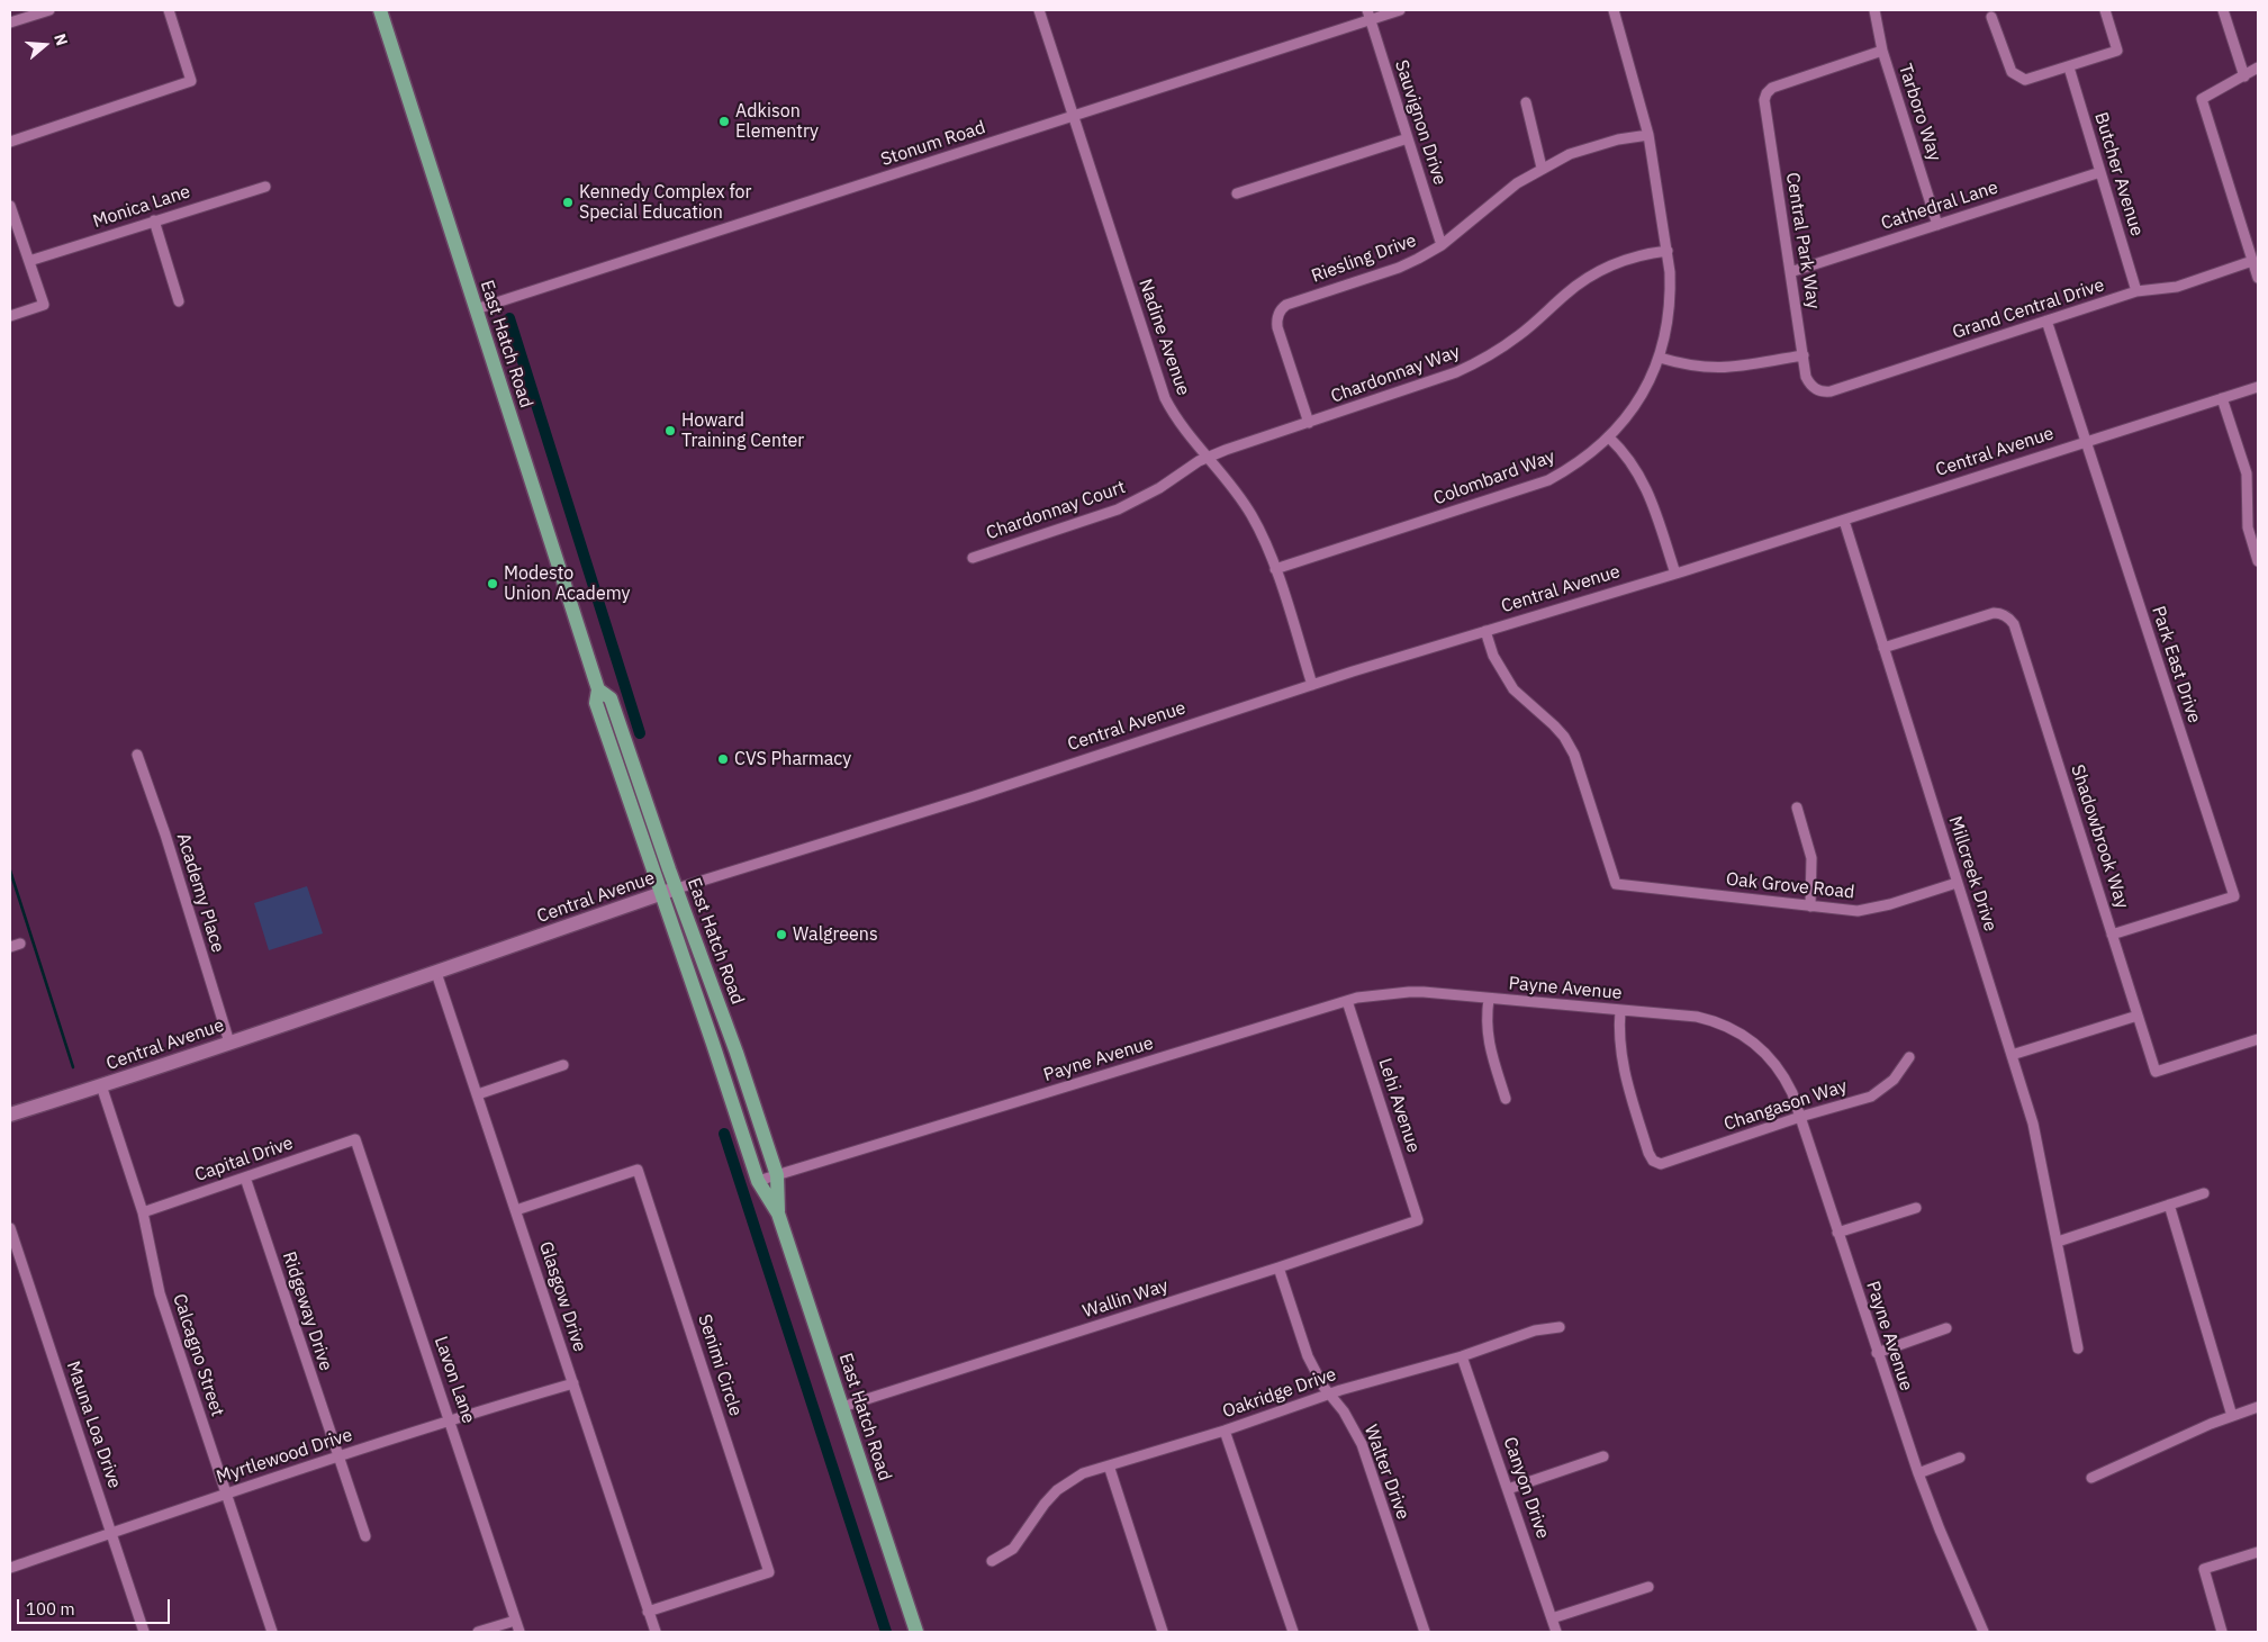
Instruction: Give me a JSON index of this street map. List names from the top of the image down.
{
  "streets": {
    "main road": ["East Hatch Road"],
    "street": [
      "Tarboro Way",
      "Sauvignon Drive",
      "Stonum Road",
      "Butcher Avenue",
      "Cathedral Lane",
      "Monica Lane",
      "Central Park Way",
      "Riesling Drive",
      "Grand Central Drive",
      "Nadine Avenue",
      "Chardonnay Way",
      "Central Avenue",
      "Colombard Way",
      "Chardonnay Court",
      "Park East Drive",
      "Shadowbrook Way",
      "Millcreek Drive",
      "Oak Grove Road",
      "Academy Place",
      "Payne Avenue",
      "Lehi Avenue",
      "Changason Way",
      "Capital Drive",
      "Glasgow Drive",
      "Wallin Way",
      "Ridgeway Drive",
      "Calcagno Street",
      "Senimi Circle",
      "Lavon Lane",
      "Oakridge Drive",
      "Mauna Loa Drive",
      "Myrtlewood Drive",
      "Walter Drive",
      "Canyon Drive"
    ]
  },
  "crossings": [
    ["Tarboro Way", "Cathedral Lane"],
    ["Tarboro Way", "Central Park Way"],
    ["Sauvignon Drive", "Stonum Road"],
    ["Sauvignon Drive", "Riesling Drive"],
    ["Stonum Road", "Nadine Avenue"],
    ["Stonum Road", "East Hatch Road"],
    ["Butcher Avenue", "Cathedral Lane"],
    ["Butcher Avenue", "Grand Central Drive"],
    ["Cathedral Lane", "Central Park Way"],
    ["Central Park Way", "Grand Central Drive"],
    ["Riesling Drive", "Chardonnay Way"],
    ["Riesling Drive", "Colombard Way"],
    ["Grand Central Drive", "Park East Drive"],
    ["Nadine Avenue", "Chardonnay Way"],
    ["Nadine Avenue", "Central Avenue"],
    ["Nadine Avenue", "Colombard Way"],
    ["Nadine Avenue", "Chardonnay Court"],
    ["East Hatch Road", "Central Avenue"],
    ["East Hatch Road", "Payne Avenue"],
    ["East Hatch Road", "Wallin Way"],
    ["Chardonnay Way", "Colombard Way"],
    ["Chardonnay Way", "Chardonnay Court"],
    ["Central Avenue", "Park East Drive"],
    ["Central Avenue", "Millcreek Drive"],
    ["Central Avenue", "Oak Grove Road"],
    ["Central Avenue", "Academy Place"],
    ["Central Avenue", "Glasgow Drive"],
    ["Central Avenue", "Calcagno Street"],
    ["Park East Drive", "Shadowbrook Way"],
    ["Shadowbrook Way", "Millcreek Drive"],
    ["Millcreek Drive", "Oak Grove Road"],
    ["Payne Avenue", "Lehi Avenue"],
    ["Payne Avenue", "Changason Way"],
    ["Lehi Avenue", "Wallin Way"],
    ["Capital Drive", "Ridgeway Drive"],
    ["Capital Drive", "Calcagno Street"],
    ["Capital Drive", "Lavon Lane"],
    ["Glasgow Drive", "Senimi Circle"],
    ["Glasgow Drive", "Myrtlewood Drive"],
    ["Wallin Way", "Walter Drive"],
    ["Ridgeway Drive", "Myrtlewood Drive"],
    ["Calcagno Street", "Myrtlewood Drive"],
    ["Lavon Lane", "Myrtlewood Drive"],
    ["Oakridge Drive", "Walter Drive"],
    ["Oakridge Drive", "Canyon Drive"],
    ["Mauna Loa Drive", "Myrtlewood Drive"]
  ],
  "places": [
    "Adkison Elementry",
    "Kennedy Complex for Special Education",
    "Howard Training Center",
    "Modesto Union Academy",
    "CVS Pharmacy",
    "Walgreens"
  ],
  "scale_bar": "100 m",
  "north": "right"
}
